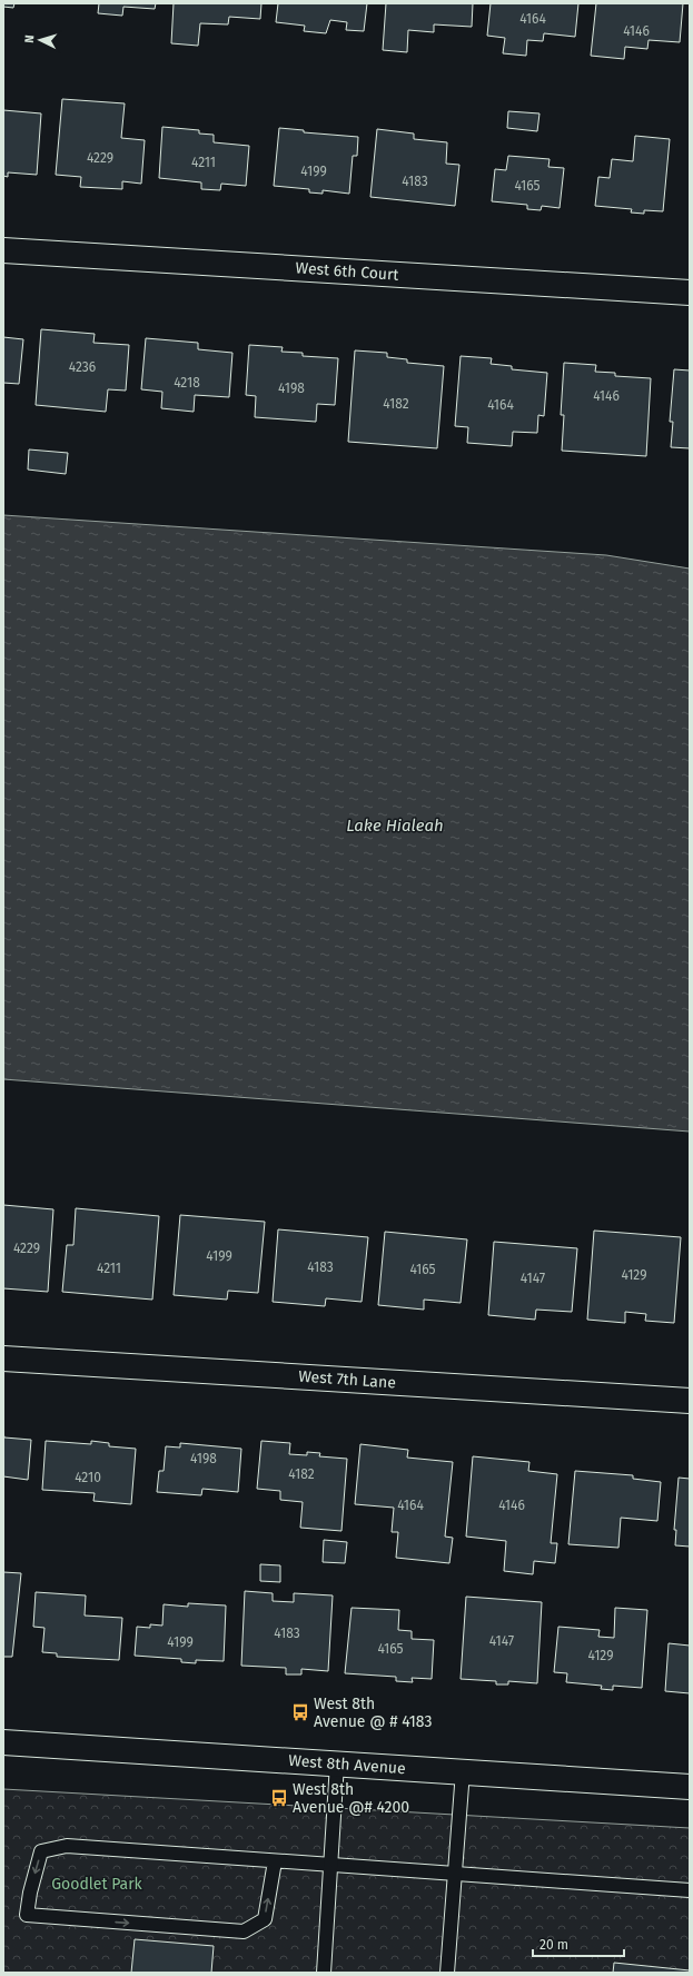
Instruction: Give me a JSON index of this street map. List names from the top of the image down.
{
  "streets": {
    "street": ["West 6th Court", "West 7th Lane", "West 8th Avenue"]
  },
  "water": ["Lake Hialeah"],
  "parks": ["Goodlet Park"],
  "places": {
    "bus stop": ["West 8th Avenue @ # 4183", "West 8th Avenue @# 4200"]
  },
  "house_numbers": [
    "4164",
    "4146",
    "4229",
    "4211",
    "4199",
    "4183",
    "4165",
    "4236",
    "4218",
    "4198",
    "4146",
    "4182",
    "4164",
    "4229",
    "4199",
    "4183",
    "4211",
    "4165",
    "4129",
    "4147",
    "4198",
    "4182",
    "4210",
    "4164",
    "4146",
    "4183",
    "4147",
    "4199",
    "4165",
    "4129"
  ],
  "scale_bar": "20 m",
  "north": "left"
}
